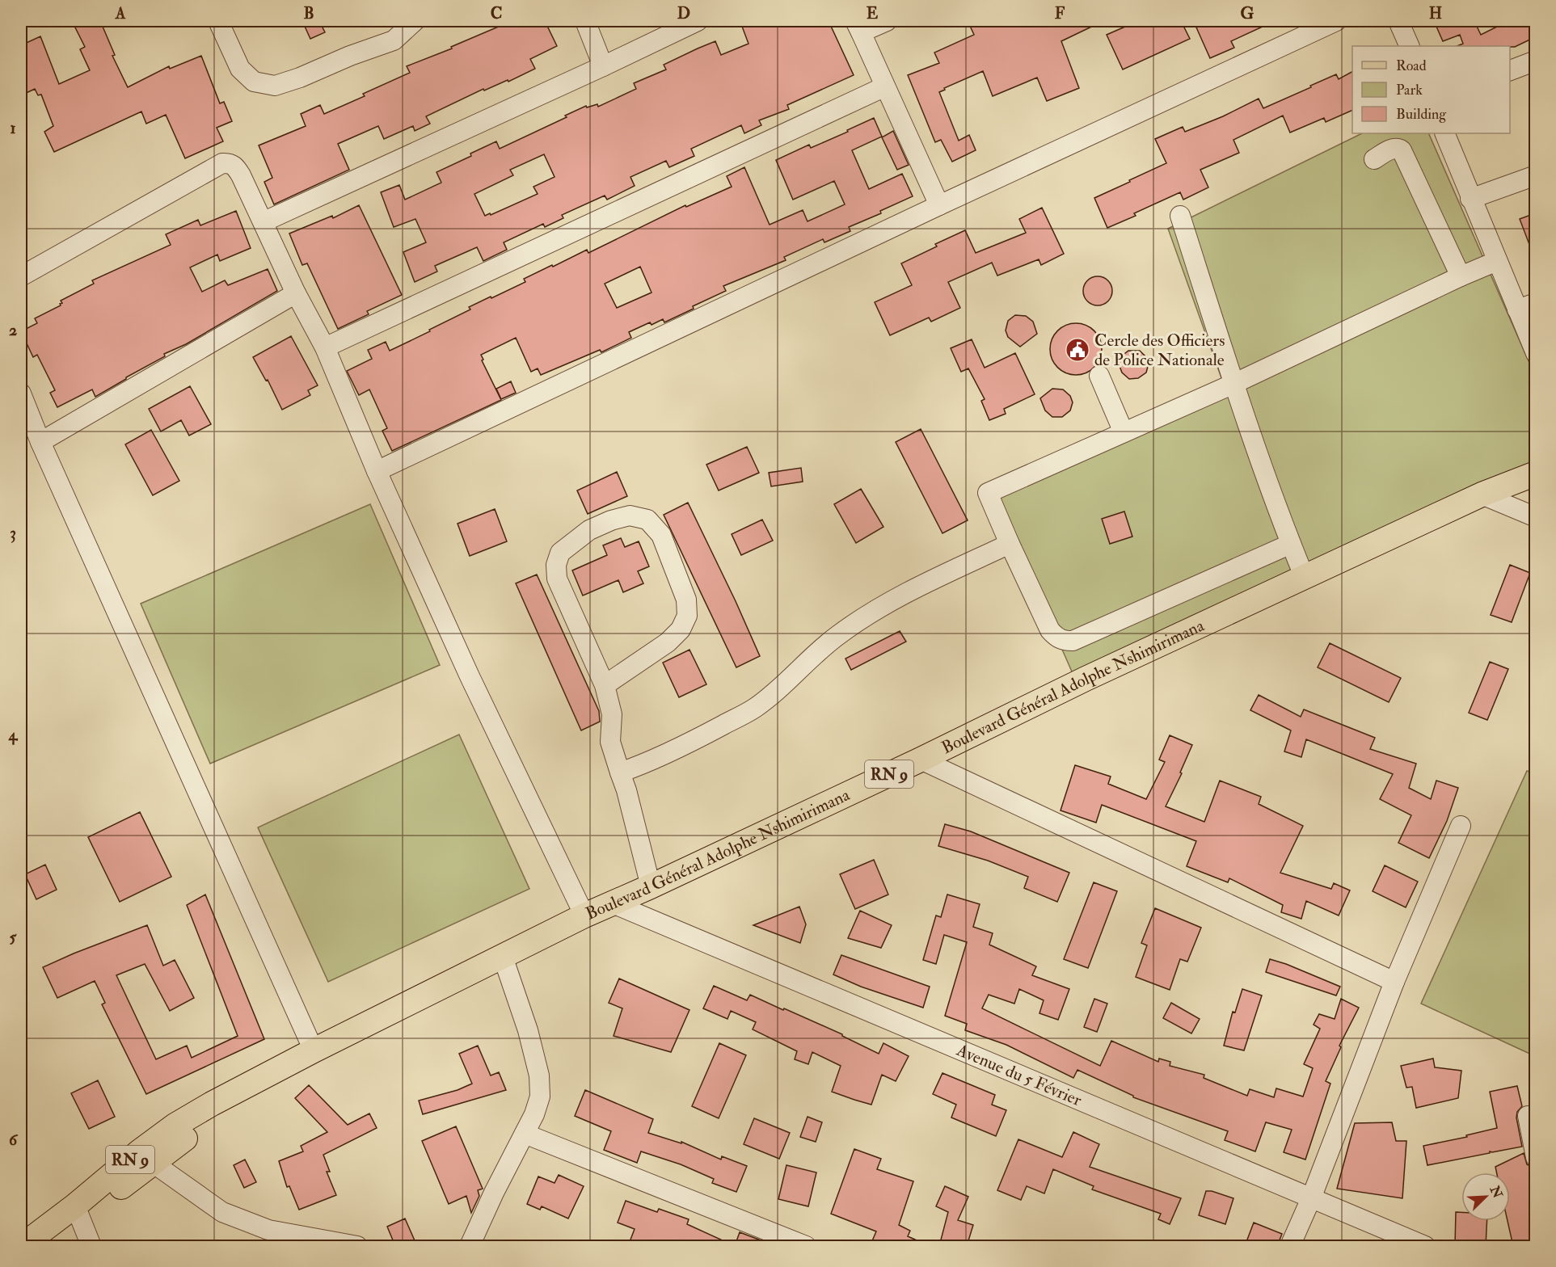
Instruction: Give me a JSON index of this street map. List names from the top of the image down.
{
  "streets": {
    "main road": ["Boulevard Général Adolphe Nshimirimana", "RN 9"],
    "street": ["Avenue du 5 Février"]
  },
  "crossings": [
    ["Boulevard Général Adolphe Nshimirimana", "Avenue du 5 Février"]
  ],
  "places": {
    "public building": ["Cercle des Officiers de Police Nationale"]
  },
  "legend": ["Road", "Park", "Building"],
  "north": "top right",
  "grid": {
    "columns": [
      "A",
      "B",
      "C",
      "D",
      "E",
      "F",
      "G",
      "H"
    ],
    "rows": [
      "1",
      "2",
      "3",
      "4",
      "5",
      "6"
    ]
  }
}
